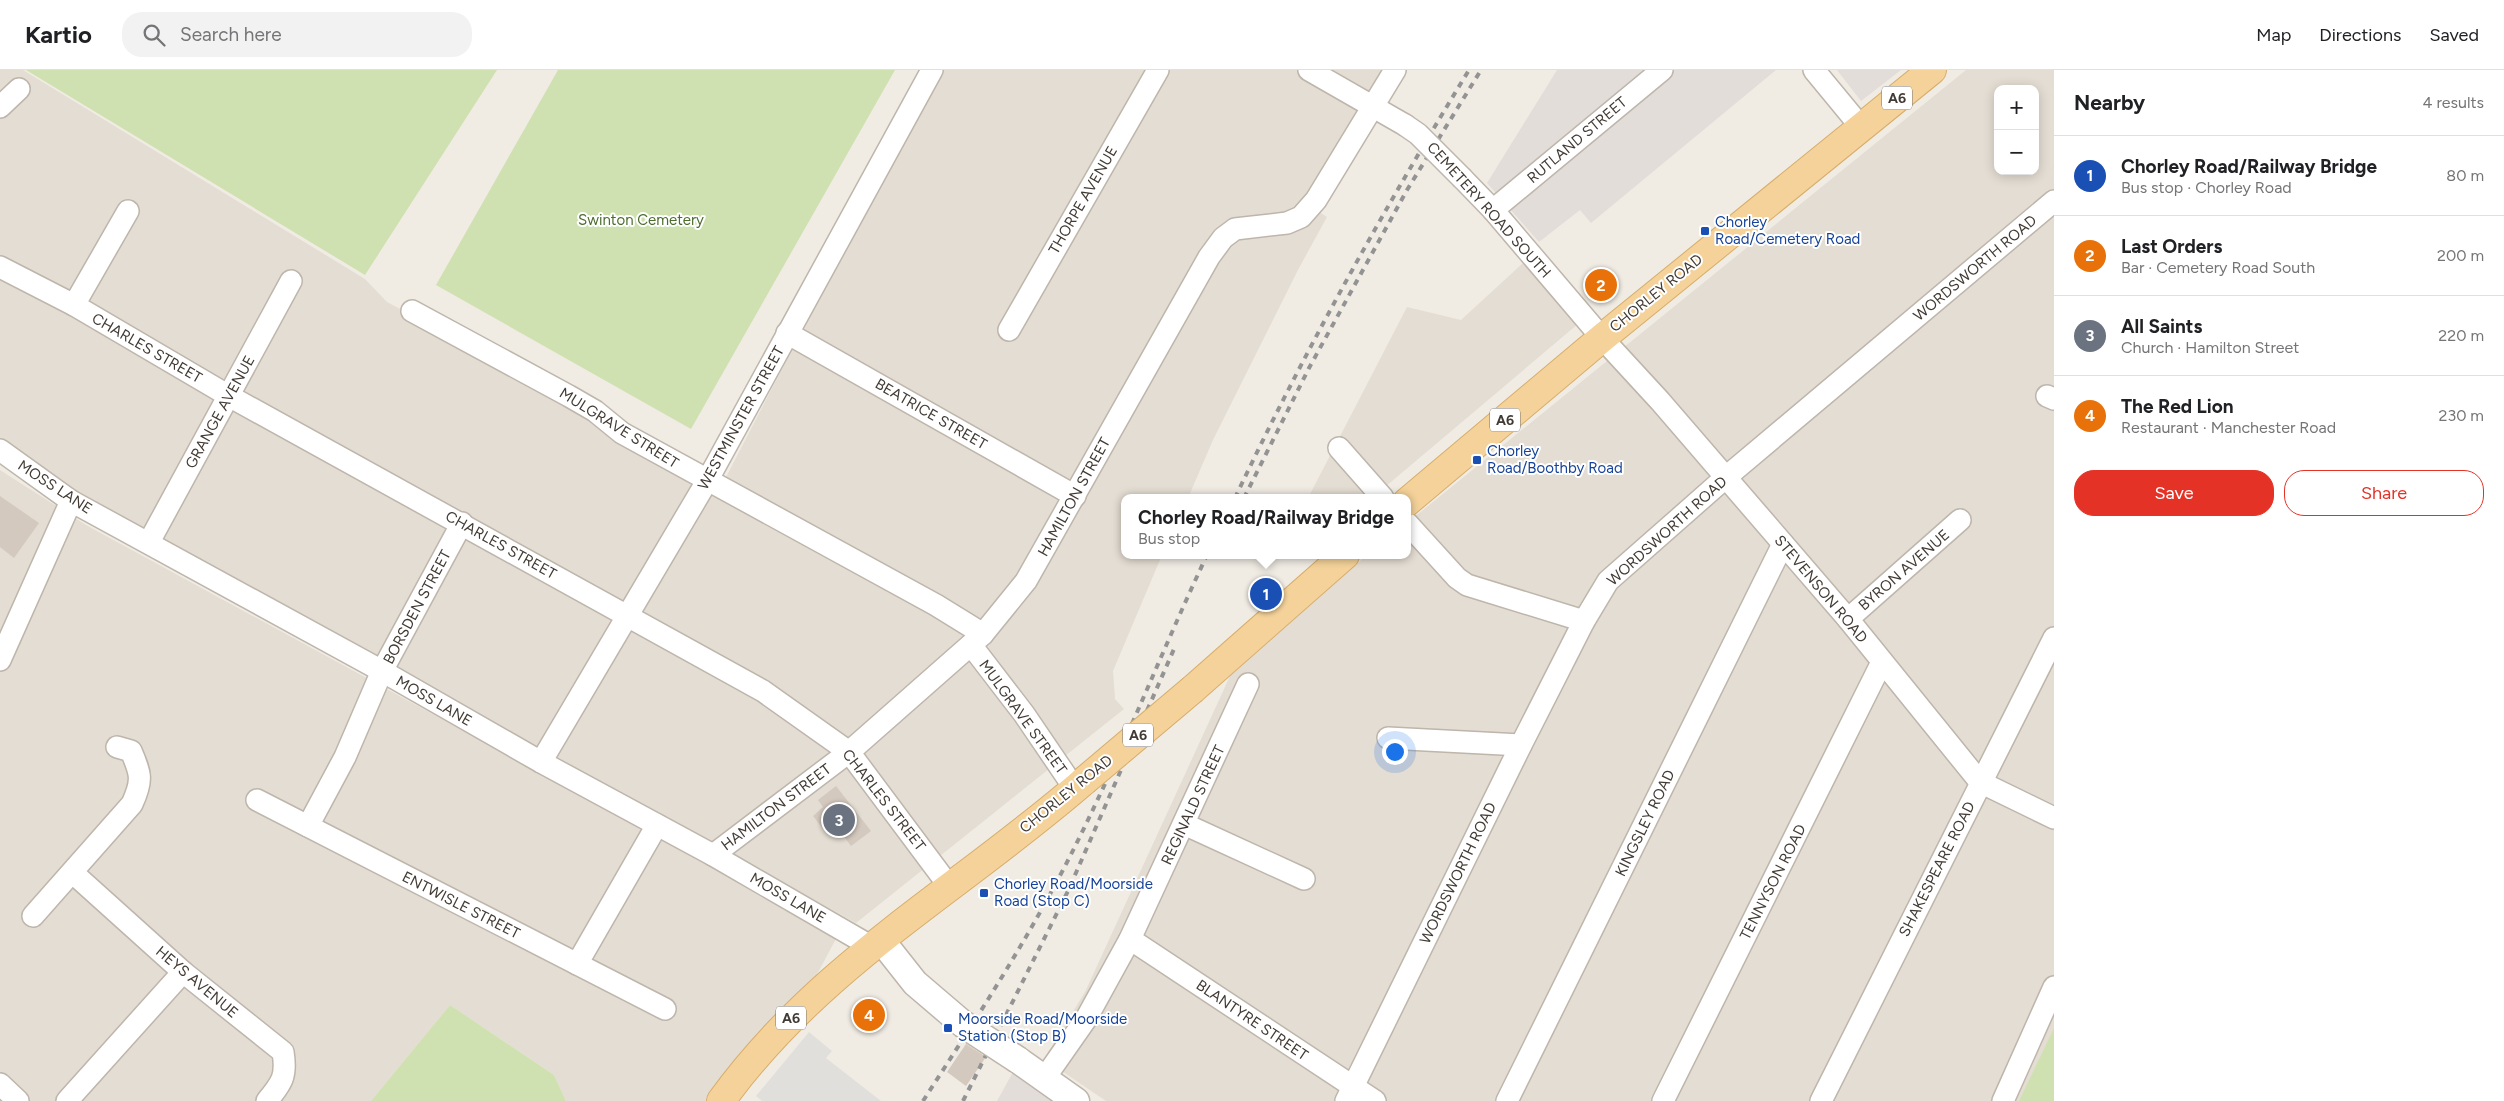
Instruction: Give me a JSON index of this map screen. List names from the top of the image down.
{
  "streets": {
    "main road": ["A6", "CHORLEY ROAD"],
    "street": [
      "RUTLAND STREET",
      "THORPE AVENUE",
      "CEMETERY ROAD SOUTH",
      "WORDSWORTH ROAD",
      "CHARLES STREET",
      "GRANGE AVENUE",
      "BEATRICE STREET",
      "WESTMINSTER STREET",
      "MULGRAVE STREET",
      "MOSS LANE",
      "HAMILTON STREET",
      "BYRON AVENUE",
      "STEVENSON ROAD",
      "BORSDEN STREET",
      "REGINALD STREET",
      "KINGSLEY ROAD",
      "SHAKESPEARE ROAD",
      "TENNYSON ROAD",
      "ENTWISLE STREET",
      "HEYS AVENUE",
      "BLANTYRE STREET"
    ]
  },
  "crossings": [
    ["A6", "CHORLEY ROAD"],
    ["A6", "MOSS LANE"],
    ["RUTLAND STREET", "CEMETERY ROAD SOUTH"],
    ["CEMETERY ROAD SOUTH", "CHORLEY ROAD"],
    ["CEMETERY ROAD SOUTH", "HAMILTON STREET"],
    ["CEMETERY ROAD SOUTH", "STEVENSON ROAD"],
    ["WORDSWORTH ROAD", "STEVENSON ROAD"],
    ["WORDSWORTH ROAD", "BLANTYRE STREET"],
    ["CHORLEY ROAD", "CHARLES STREET"],
    ["CHORLEY ROAD", "MULGRAVE STREET"],
    ["CHORLEY ROAD", "MOSS LANE"],
    ["CHORLEY ROAD", "STEVENSON ROAD"],
    ["CHARLES STREET", "GRANGE AVENUE"],
    ["CHARLES STREET", "WESTMINSTER STREET"],
    ["CHARLES STREET", "HAMILTON STREET"],
    ["CHARLES STREET", "BORSDEN STREET"],
    ["GRANGE AVENUE", "MOSS LANE"],
    ["BEATRICE STREET", "WESTMINSTER STREET"],
    ["BEATRICE STREET", "HAMILTON STREET"],
    ["WESTMINSTER STREET", "MULGRAVE STREET"],
    ["WESTMINSTER STREET", "MOSS LANE"],
    ["MULGRAVE STREET", "HAMILTON STREET"],
    ["MOSS LANE", "HAMILTON STREET"],
    ["MOSS LANE", "BORSDEN STREET"],
    ["BYRON AVENUE", "STEVENSON ROAD"],
    ["STEVENSON ROAD", "KINGSLEY ROAD"],
    ["STEVENSON ROAD", "SHAKESPEARE ROAD"],
    ["STEVENSON ROAD", "TENNYSON ROAD"],
    ["BORSDEN STREET", "ENTWISLE STREET"],
    ["REGINALD STREET", "BLANTYRE STREET"]
  ],
  "parks": ["Swinton Cemetery"],
  "places": {
    "transit": [
      "Chorley Road/Cemetery Road",
      "Chorley Road/Boothby Road",
      "Chorley Road/Moorside Road (Stop C)",
      "Moorside Road/Moorside Station (Stop B)"
    ]
  },
  "page": {
    "header": "Kartio",
    "search": "Search here",
    "nav": ["Map", "Directions", "Saved"],
    "heading": ["Nearby", "4 results"],
    "map_buttons": ["+", "−"],
    "list": [
      {
        "mark": "1",
        "name": "Chorley Road/Railway Bridge",
        "note": "Bus stop · Chorley Road",
        "value": "80 m"
      },
      {
        "mark": "2",
        "name": "Last Orders",
        "note": "Bar · Cemetery Road South",
        "value": "200 m"
      },
      {
        "mark": "3",
        "name": "All Saints",
        "note": "Church · Hamilton Street",
        "value": "220 m"
      },
      {
        "mark": "4",
        "name": "The Red Lion",
        "note": "Restaurant · Manchester Road",
        "value": "230 m"
      }
    ],
    "pins": [
      "2",
      "1",
      "3",
      "4"
    ],
    "buttons": ["Save", "Share"],
    "popup": ["Chorley Road/Railway Bridge", "Bus stop"]
  }
}
